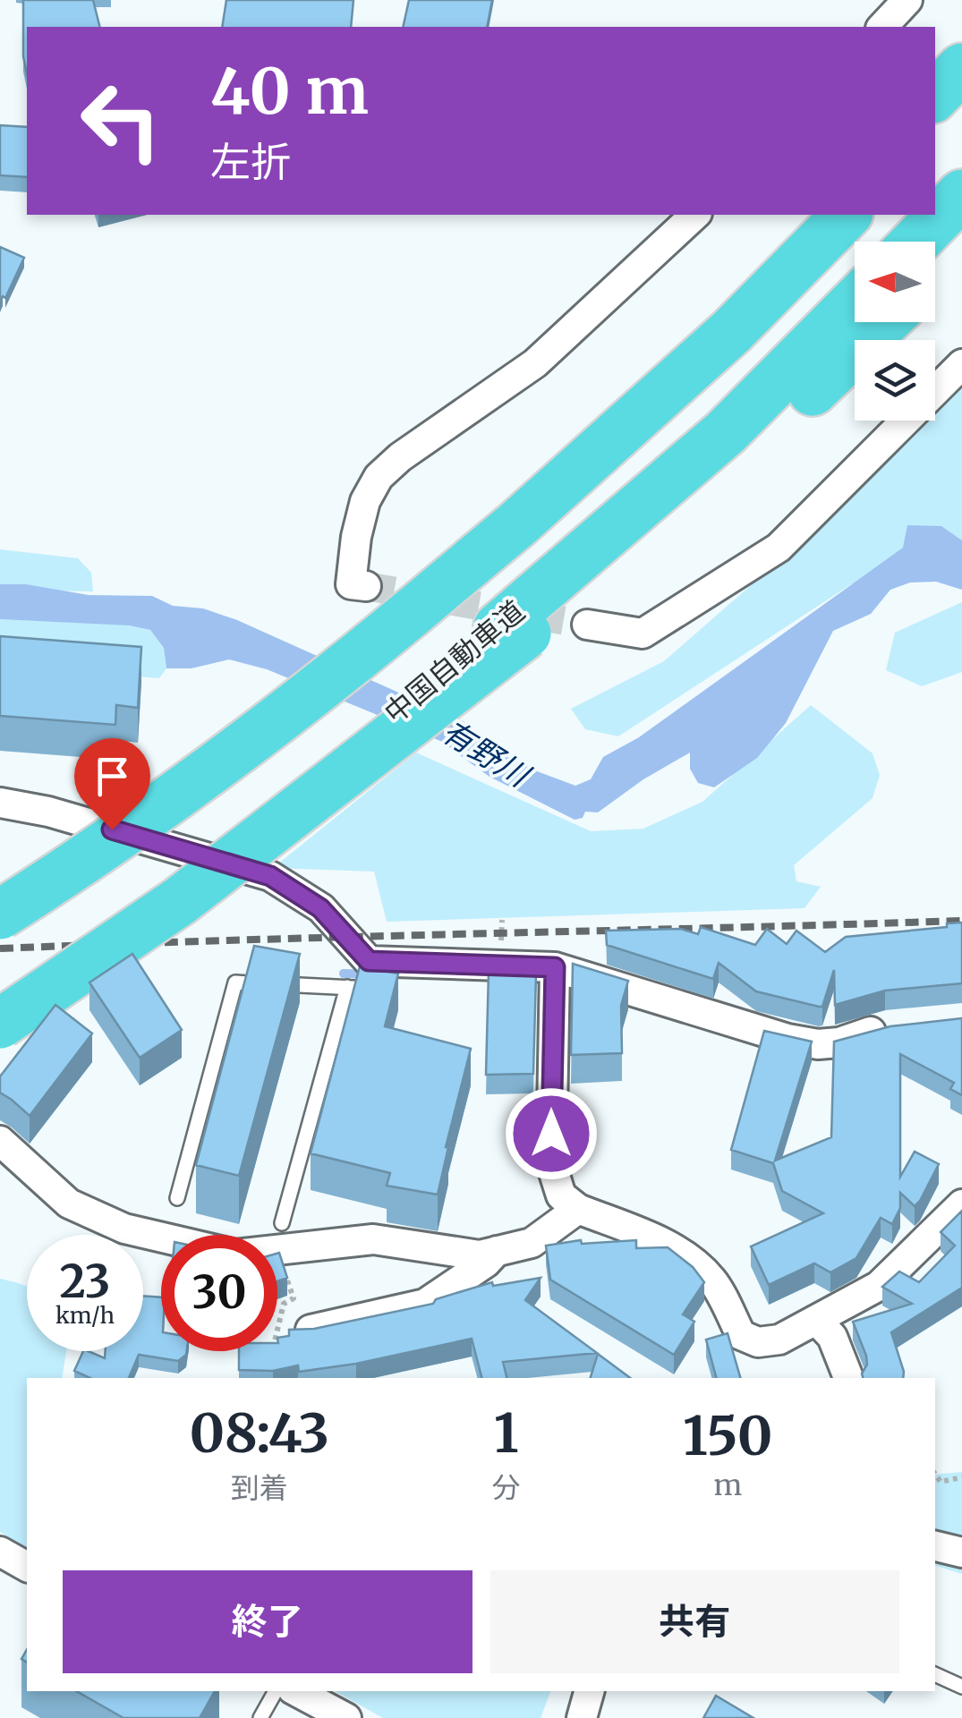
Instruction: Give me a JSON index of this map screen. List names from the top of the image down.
{
  "streets": {
    "highway": ["中国自動車道"]
  },
  "water": ["有野川"],
  "north": "left",
  "page": {
    "turn": ["40 m", "左折"],
    "speed": "23 km/h",
    "limit": "30",
    "eta": [
      "08:43",
      "到着",
      "1",
      "分",
      "150",
      "m"
    ],
    "buttons": ["終了", "共有"]
  }
}
